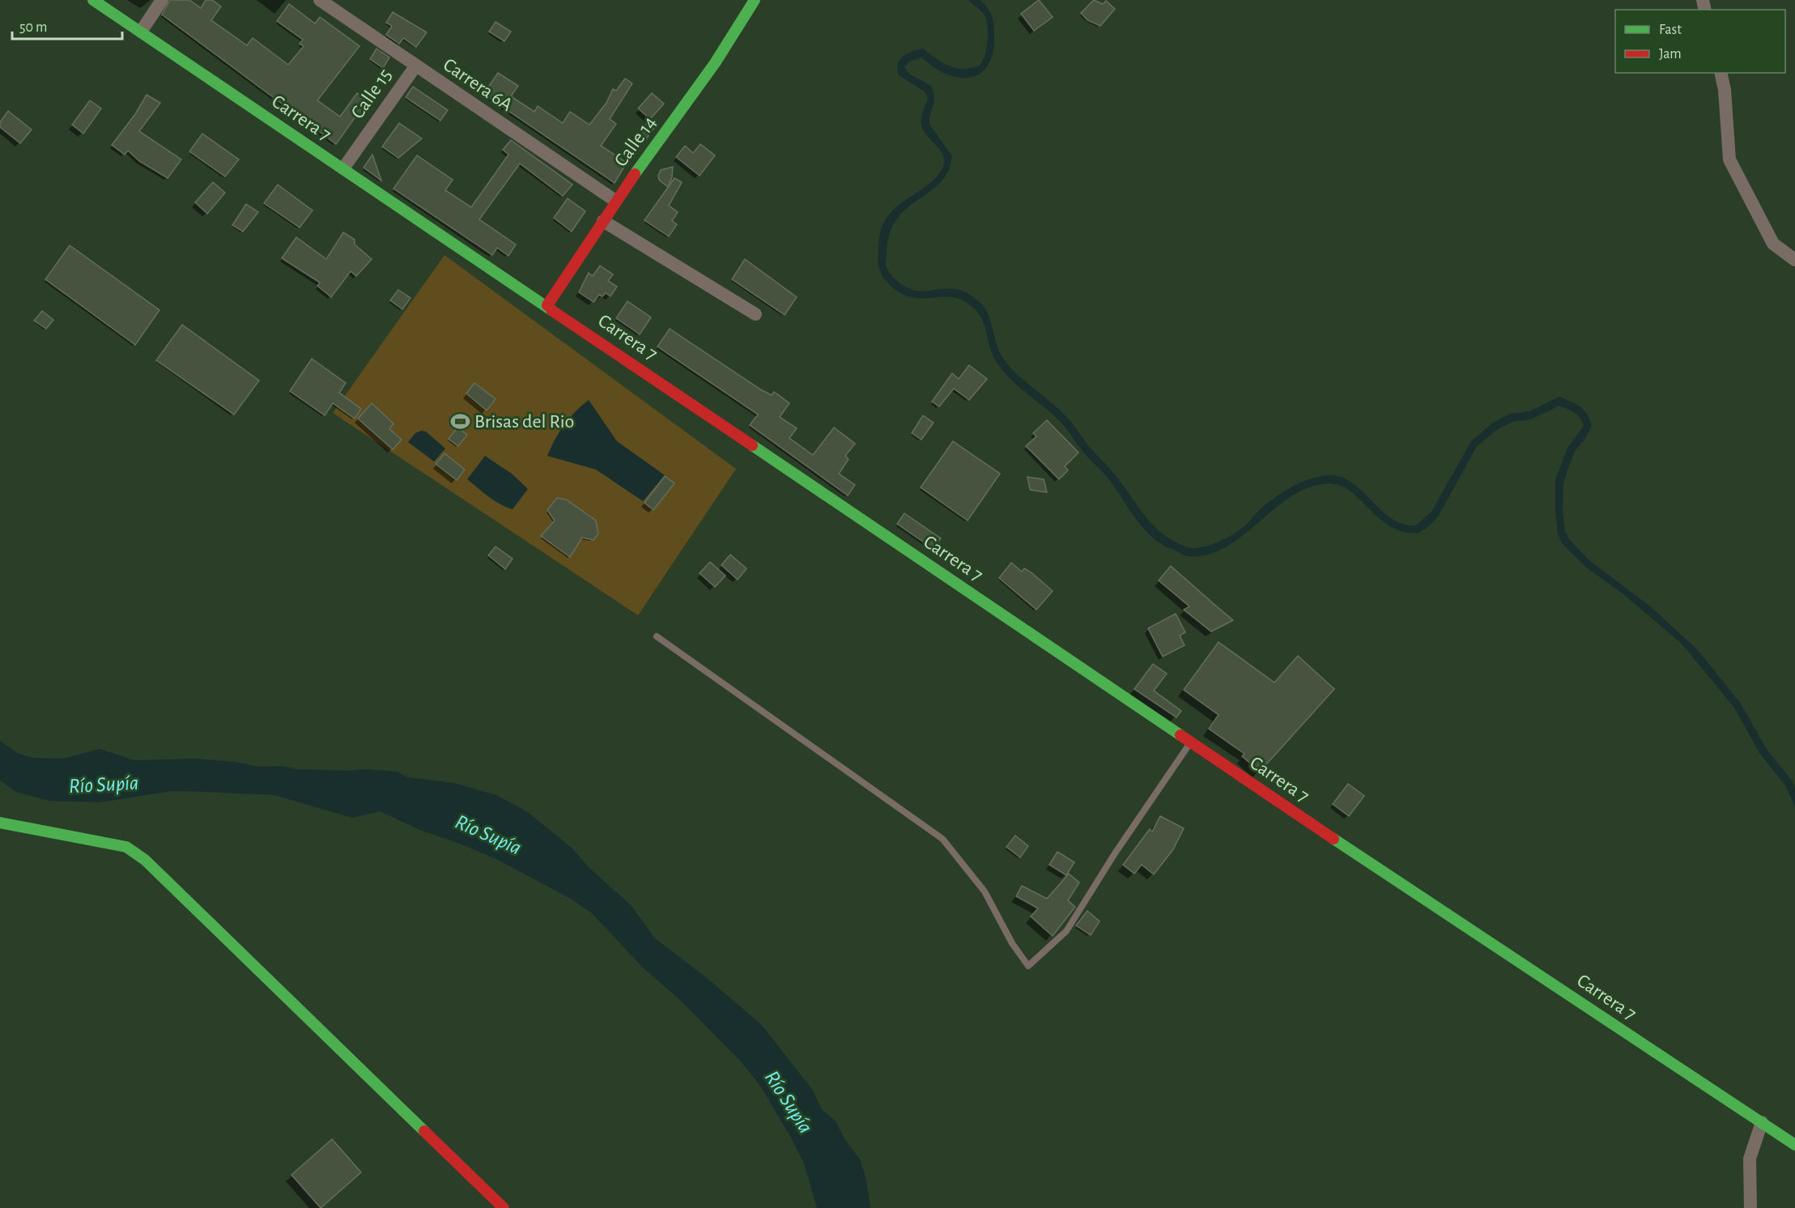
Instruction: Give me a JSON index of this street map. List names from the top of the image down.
{
  "streets": {
    "main road": ["Carrera 7", "Calle 14"],
    "street": ["Carrera 6A", "Calle 15"]
  },
  "crossings": [
    ["Carrera 6A", "Calle 15"],
    ["Carrera 6A", "Calle 14"],
    ["Calle 15", "Carrera 7"],
    ["Carrera 7", "Calle 14"]
  ],
  "water": ["Río Supía"],
  "places": {
    "sports": ["Brisas del Rio"]
  },
  "legend": ["Fast", "Jam"],
  "scale_bar": "50 m"
}
